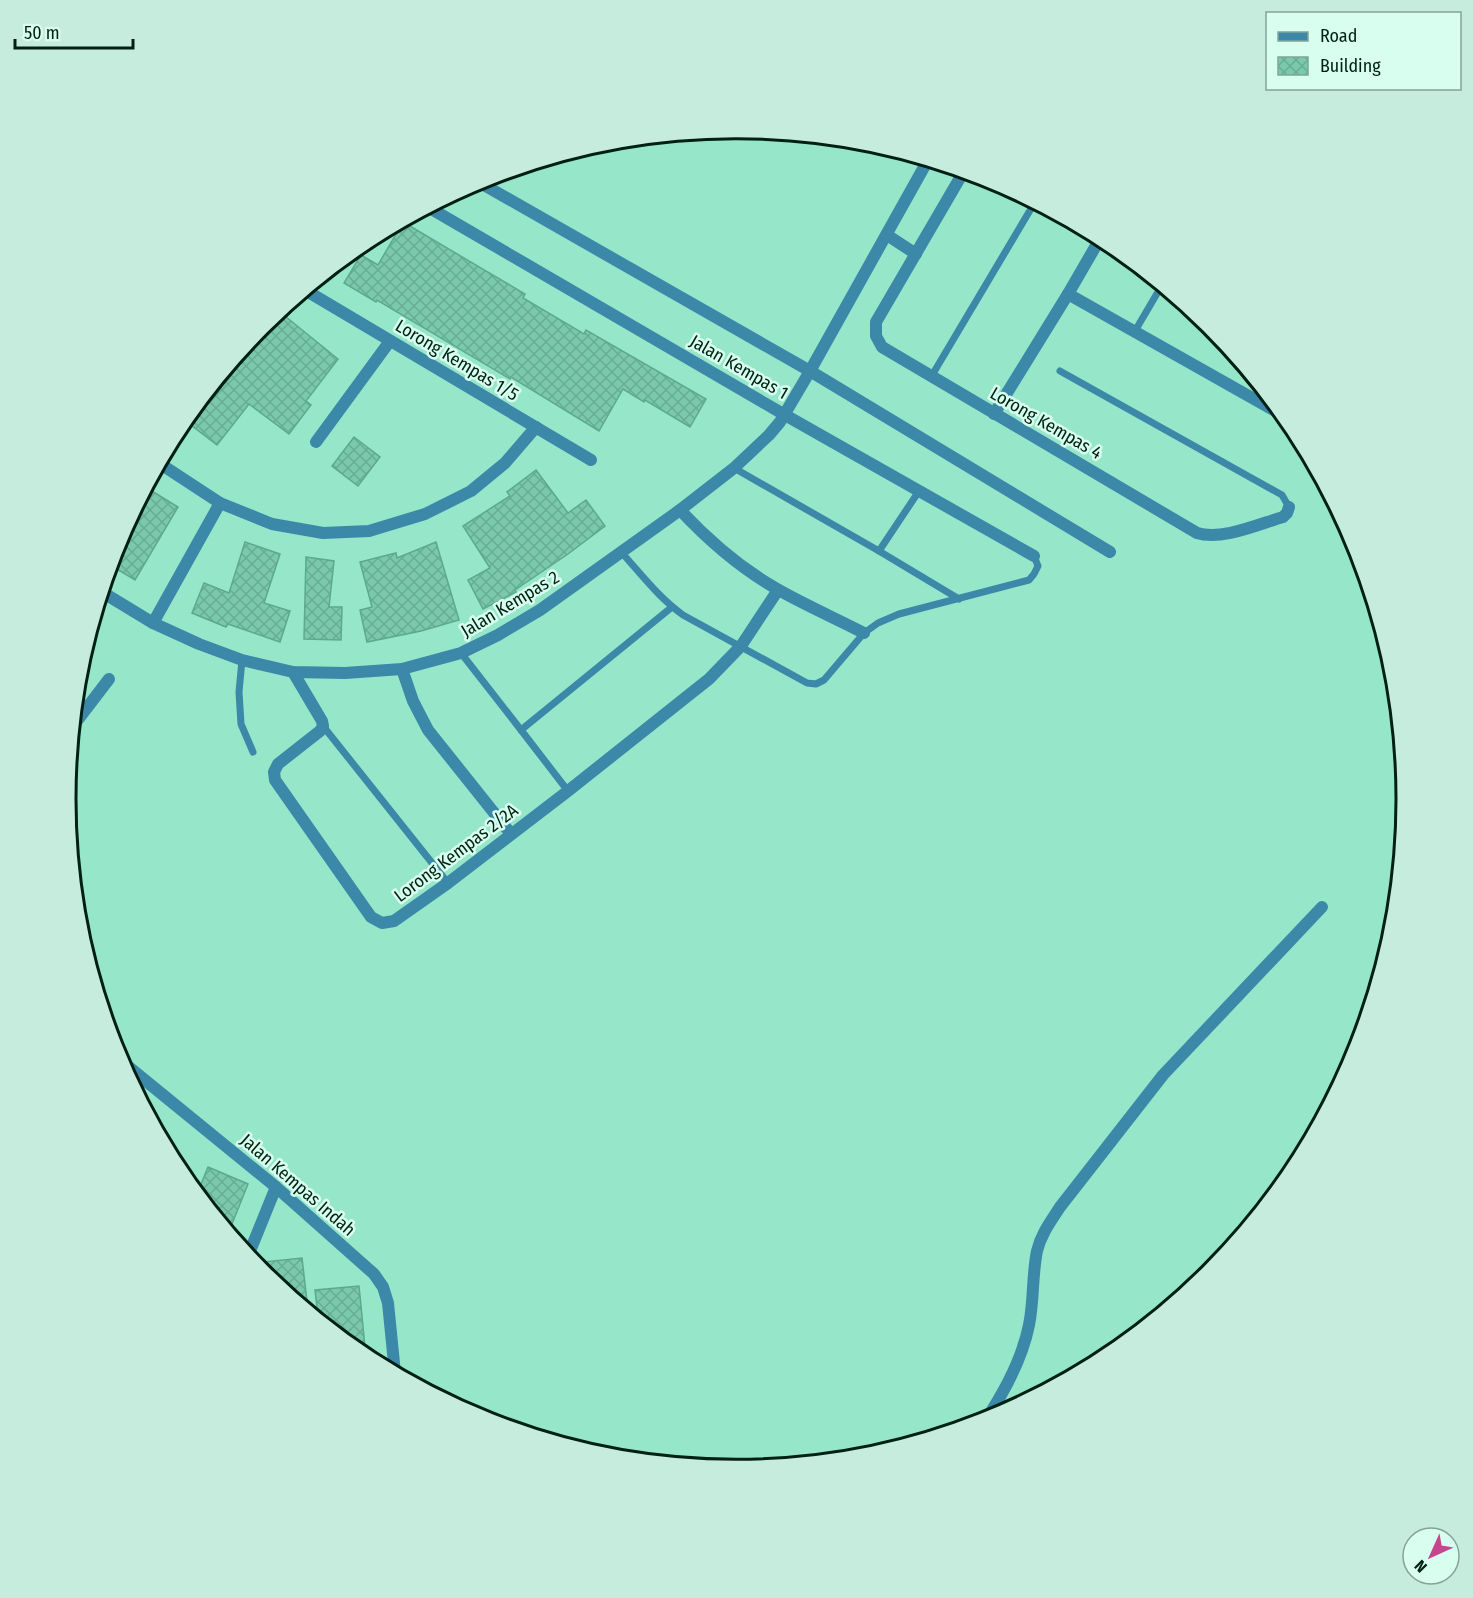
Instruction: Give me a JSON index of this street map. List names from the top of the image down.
{
  "streets": {
    "street": [
      "Lorong Kempas 1/5",
      "Jalan Kempas 1",
      "Lorong Kempas 4",
      "Jalan Kempas 2",
      "Lorong Kempas 2/2A",
      "Jalan Kempas Indah"
    ]
  },
  "crossings": [
    ["Jalan Kempas 1", "Jalan Kempas 2"]
  ],
  "legend": ["Road", "Building"],
  "scale_bar": "50 m",
  "north": "bottom left"
}
